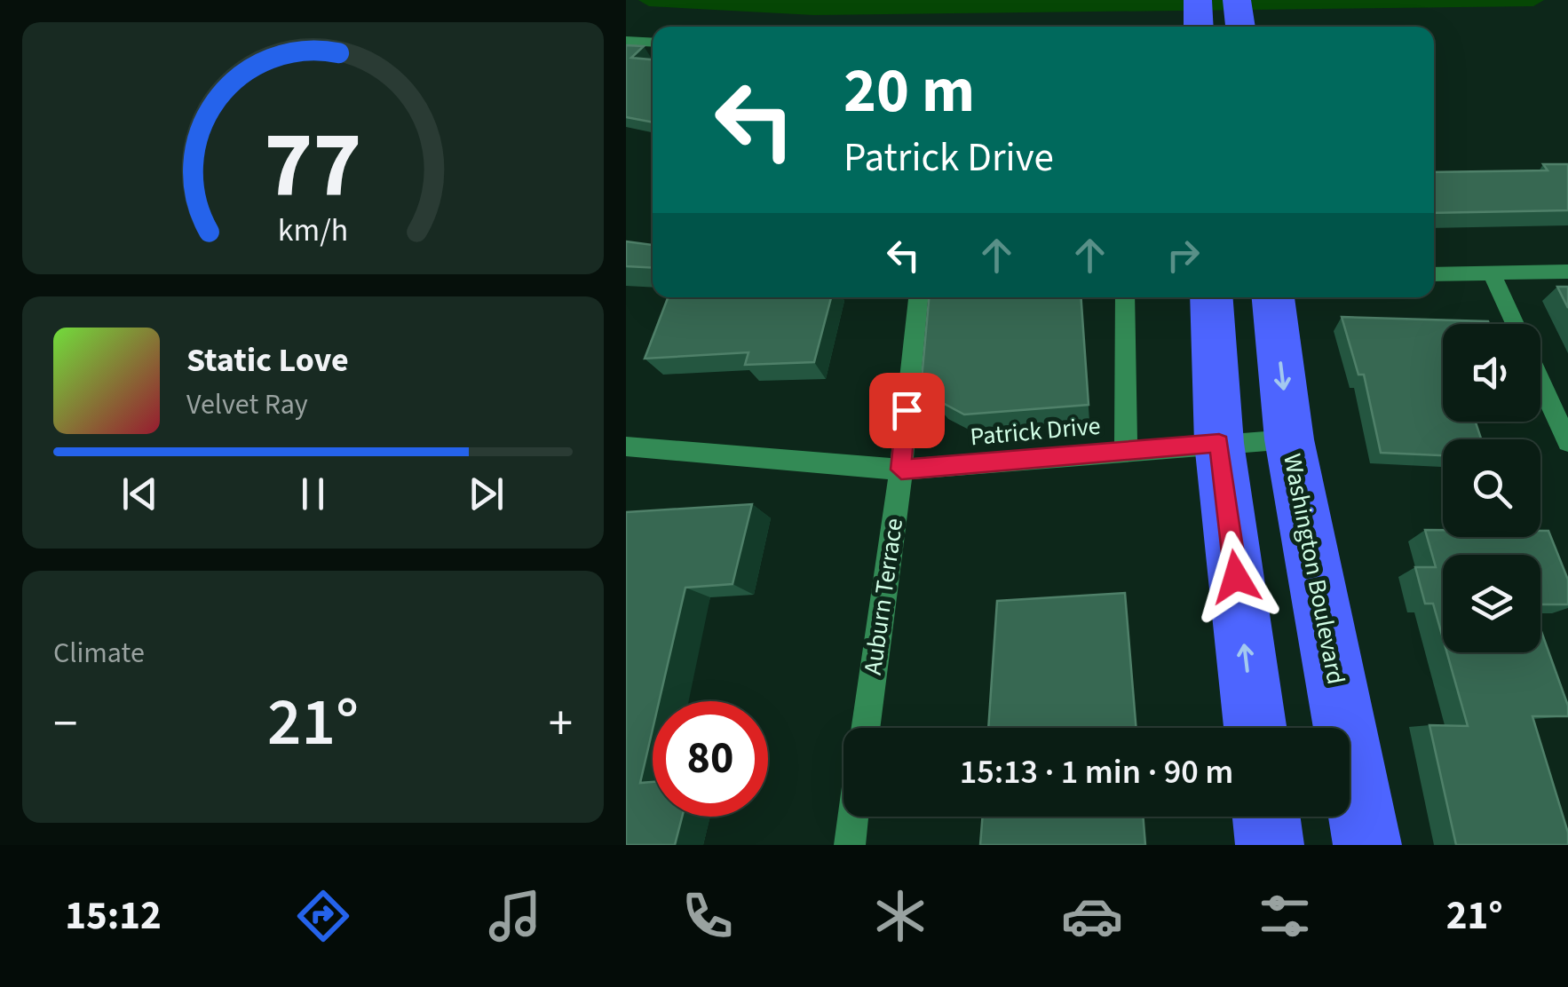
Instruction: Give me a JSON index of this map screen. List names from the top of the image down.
{
  "streets": {
    "highway": ["Washington Boulevard"],
    "street": ["Patrick Drive", "Auburn Terrace"]
  },
  "crossings": [
    ["Patrick Drive", "Washington Boulevard"],
    ["Patrick Drive", "Auburn Terrace"]
  ],
  "page": {
    "turn": ["20 m", "Patrick Drive"],
    "song": ["Static Love", "Velvet Ray"],
    "tile": "Climate",
    "heat": ["−", "21°", "+"],
    "limit": "80",
    "trip": "15:13 · 1 min · 90 m",
    "tabs": ["15:12", "21°"],
    "gauge": ["77", "km/h"]
  }
}
